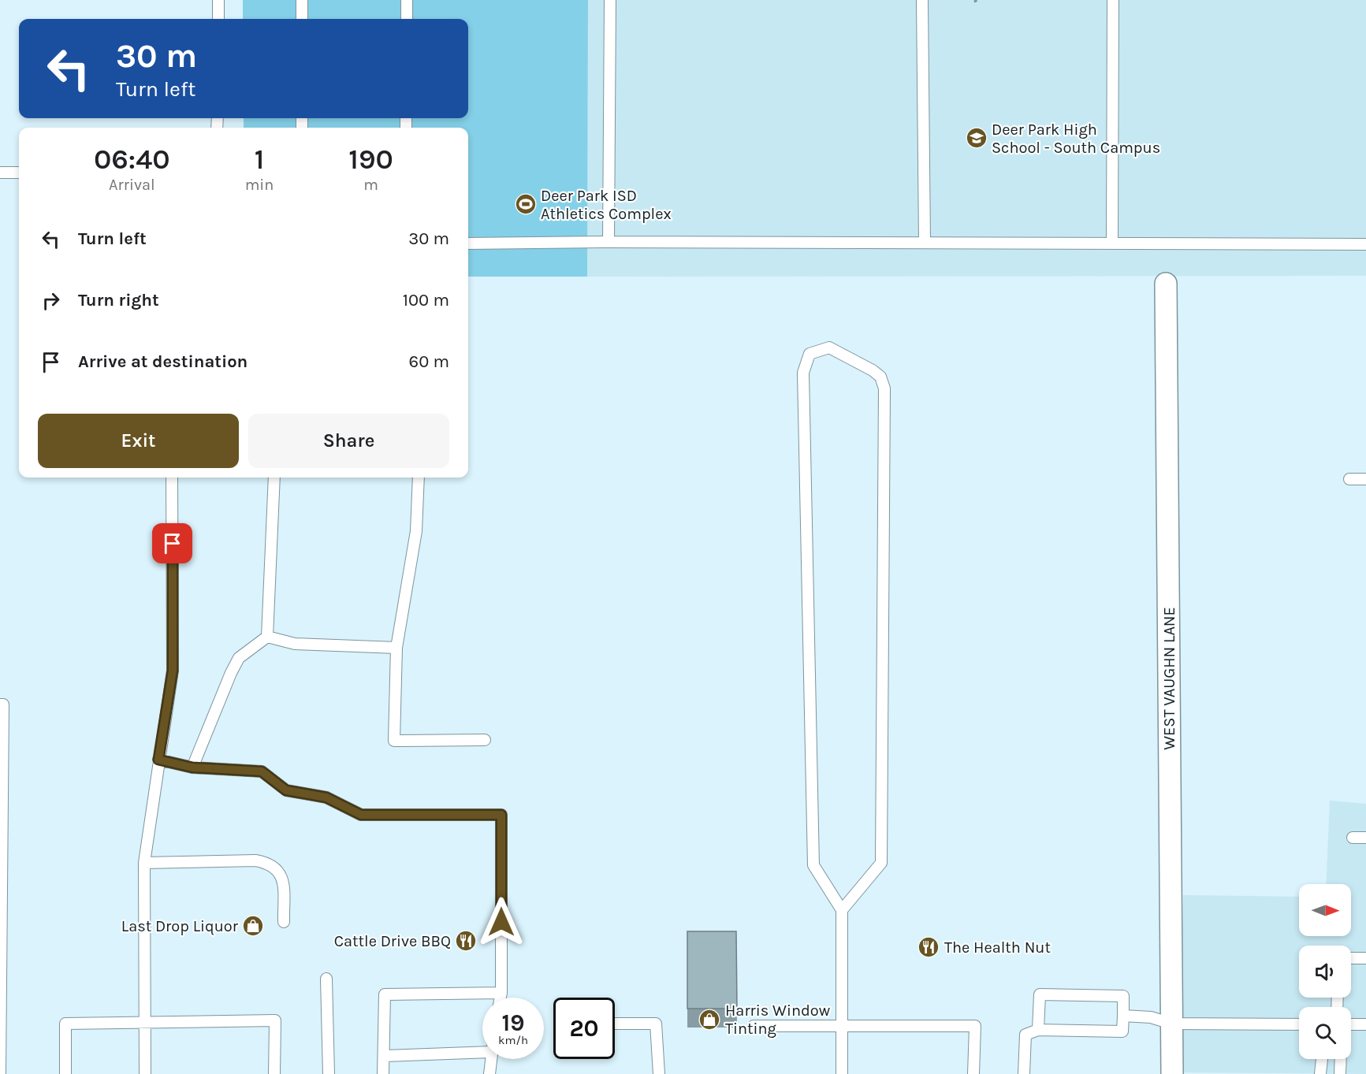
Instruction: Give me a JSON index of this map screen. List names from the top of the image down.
{
  "streets": {
    "street": ["WEST VAUGHN LANE"]
  },
  "places": {
    "school or university": ["Deer Park High School - South Campus"],
    "sports": ["Deer Park ISD Athletics Complex"],
    "shop": ["Last Drop Liquor", "Harris Window Tinting"],
    "restaurant": ["Cattle Drive BBQ", "The Health Nut"]
  },
  "north": "right",
  "page": {
    "turn": ["30 m", "Turn left"],
    "eta": [
      "06:40",
      "Arrival",
      "1",
      "min",
      "190",
      "m"
    ],
    "list": [
      {
        "name": "Turn left",
        "value": "30 m"
      },
      {
        "name": "Turn right",
        "value": "100 m"
      },
      {
        "name": "Arrive at destination",
        "value": "60 m"
      }
    ],
    "buttons": ["Exit", "Share"],
    "speed": "19 km/h",
    "limit": "20"
  }
}
